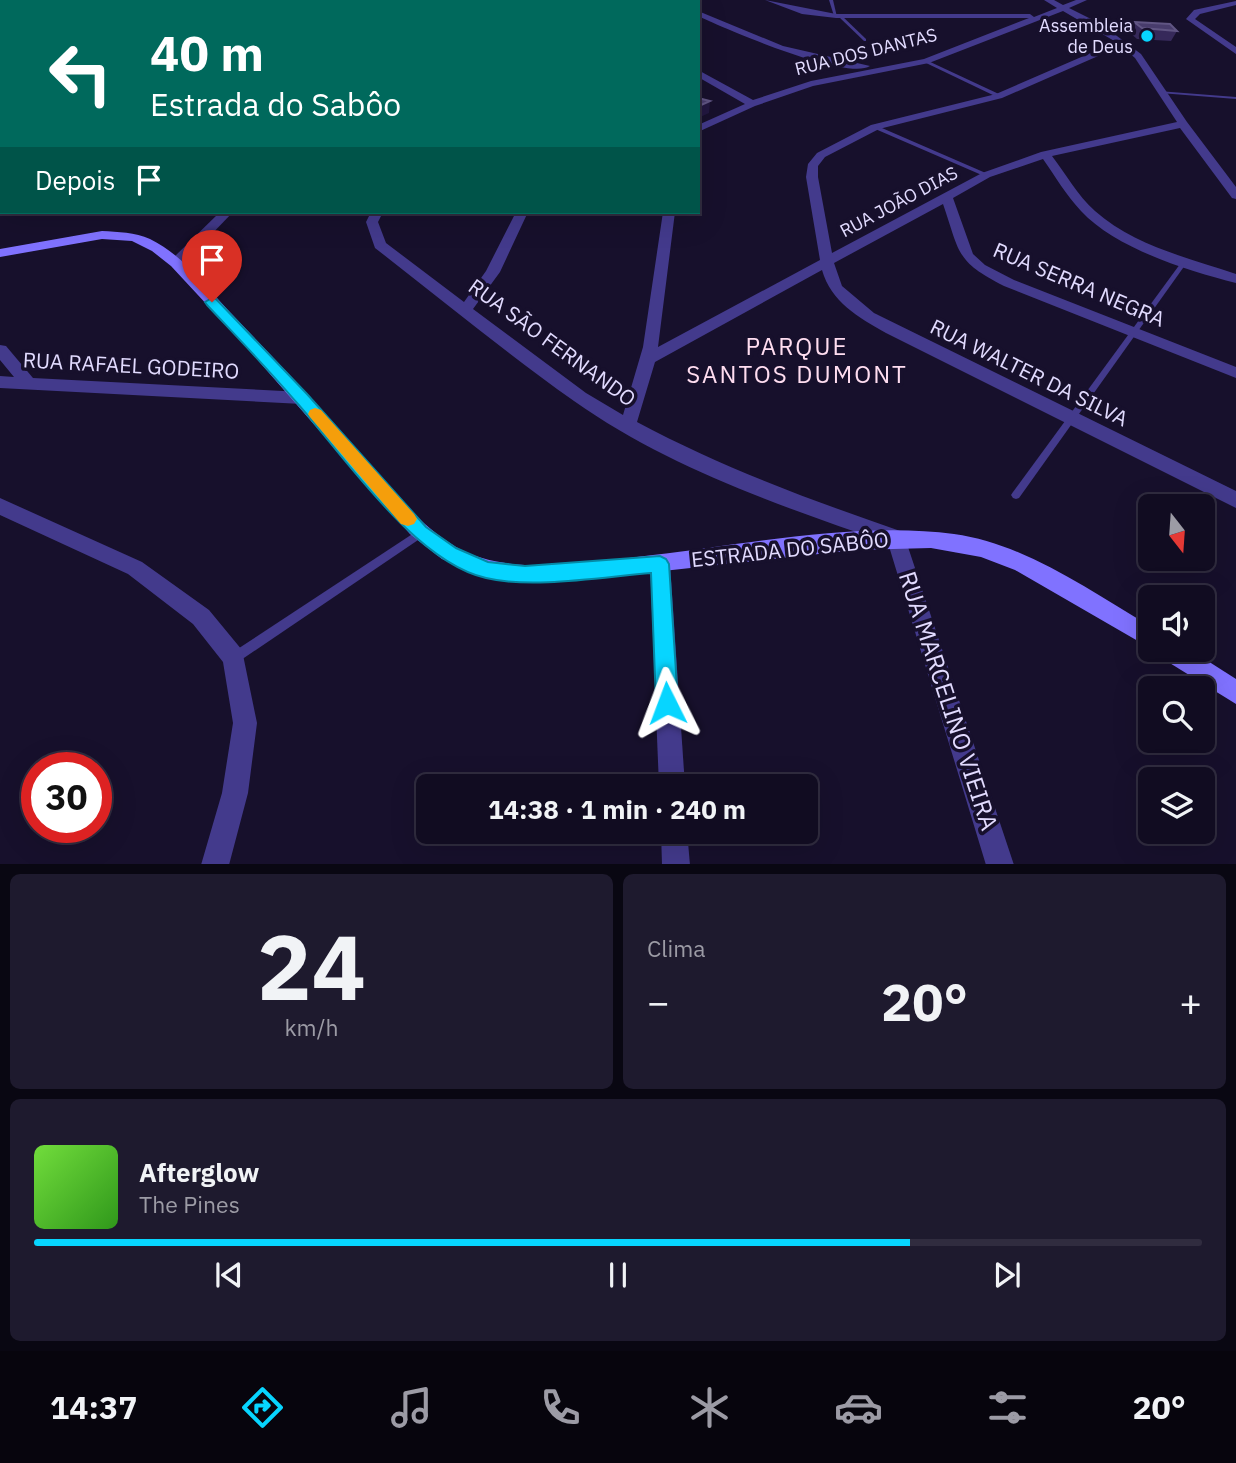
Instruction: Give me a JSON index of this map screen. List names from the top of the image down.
{
  "streets": {
    "street": [
      "RUA DOS DANTAS",
      "RUA JOÃO DIAS",
      "RUA SERRA NEGRA",
      "RUA SÃO FERNANDO",
      "RUA RAFAEL GODEIRO",
      "RUA WALTER DA SILVA",
      "ESTRADA DO SABÔO",
      "RUA MARCELINO VIEIRA"
    ]
  },
  "crossings": [
    ["RUA JOÃO DIAS", "RUA SERRA NEGRA"],
    ["RUA JOÃO DIAS", "RUA WALTER DA SILVA"],
    ["RUA SÃO FERNANDO", "ESTRADA DO SABÔO"],
    ["RUA SÃO FERNANDO", "RUA MARCELINO VIEIRA"],
    ["RUA RAFAEL GODEIRO", "ESTRADA DO SABÔO"],
    ["ESTRADA DO SABÔO", "RUA MARCELINO VIEIRA"]
  ],
  "districts": ["PARQUE SANTOS DUMONT"],
  "places": ["Assembleia de Deus"],
  "north": "bottom",
  "page": {
    "turn": ["40 m", "Estrada do Sabôo"],
    "then": "Depois",
    "limit": "30",
    "trip": "14:38 · 1 min · 240 m",
    "tile": [
      ["24", "km/h"],
      "Clima"
    ],
    "heat": ["−", "20°", "+"],
    "song": ["Afterglow", "The Pines"],
    "tabs": ["14:37", "20°"]
  }
}
